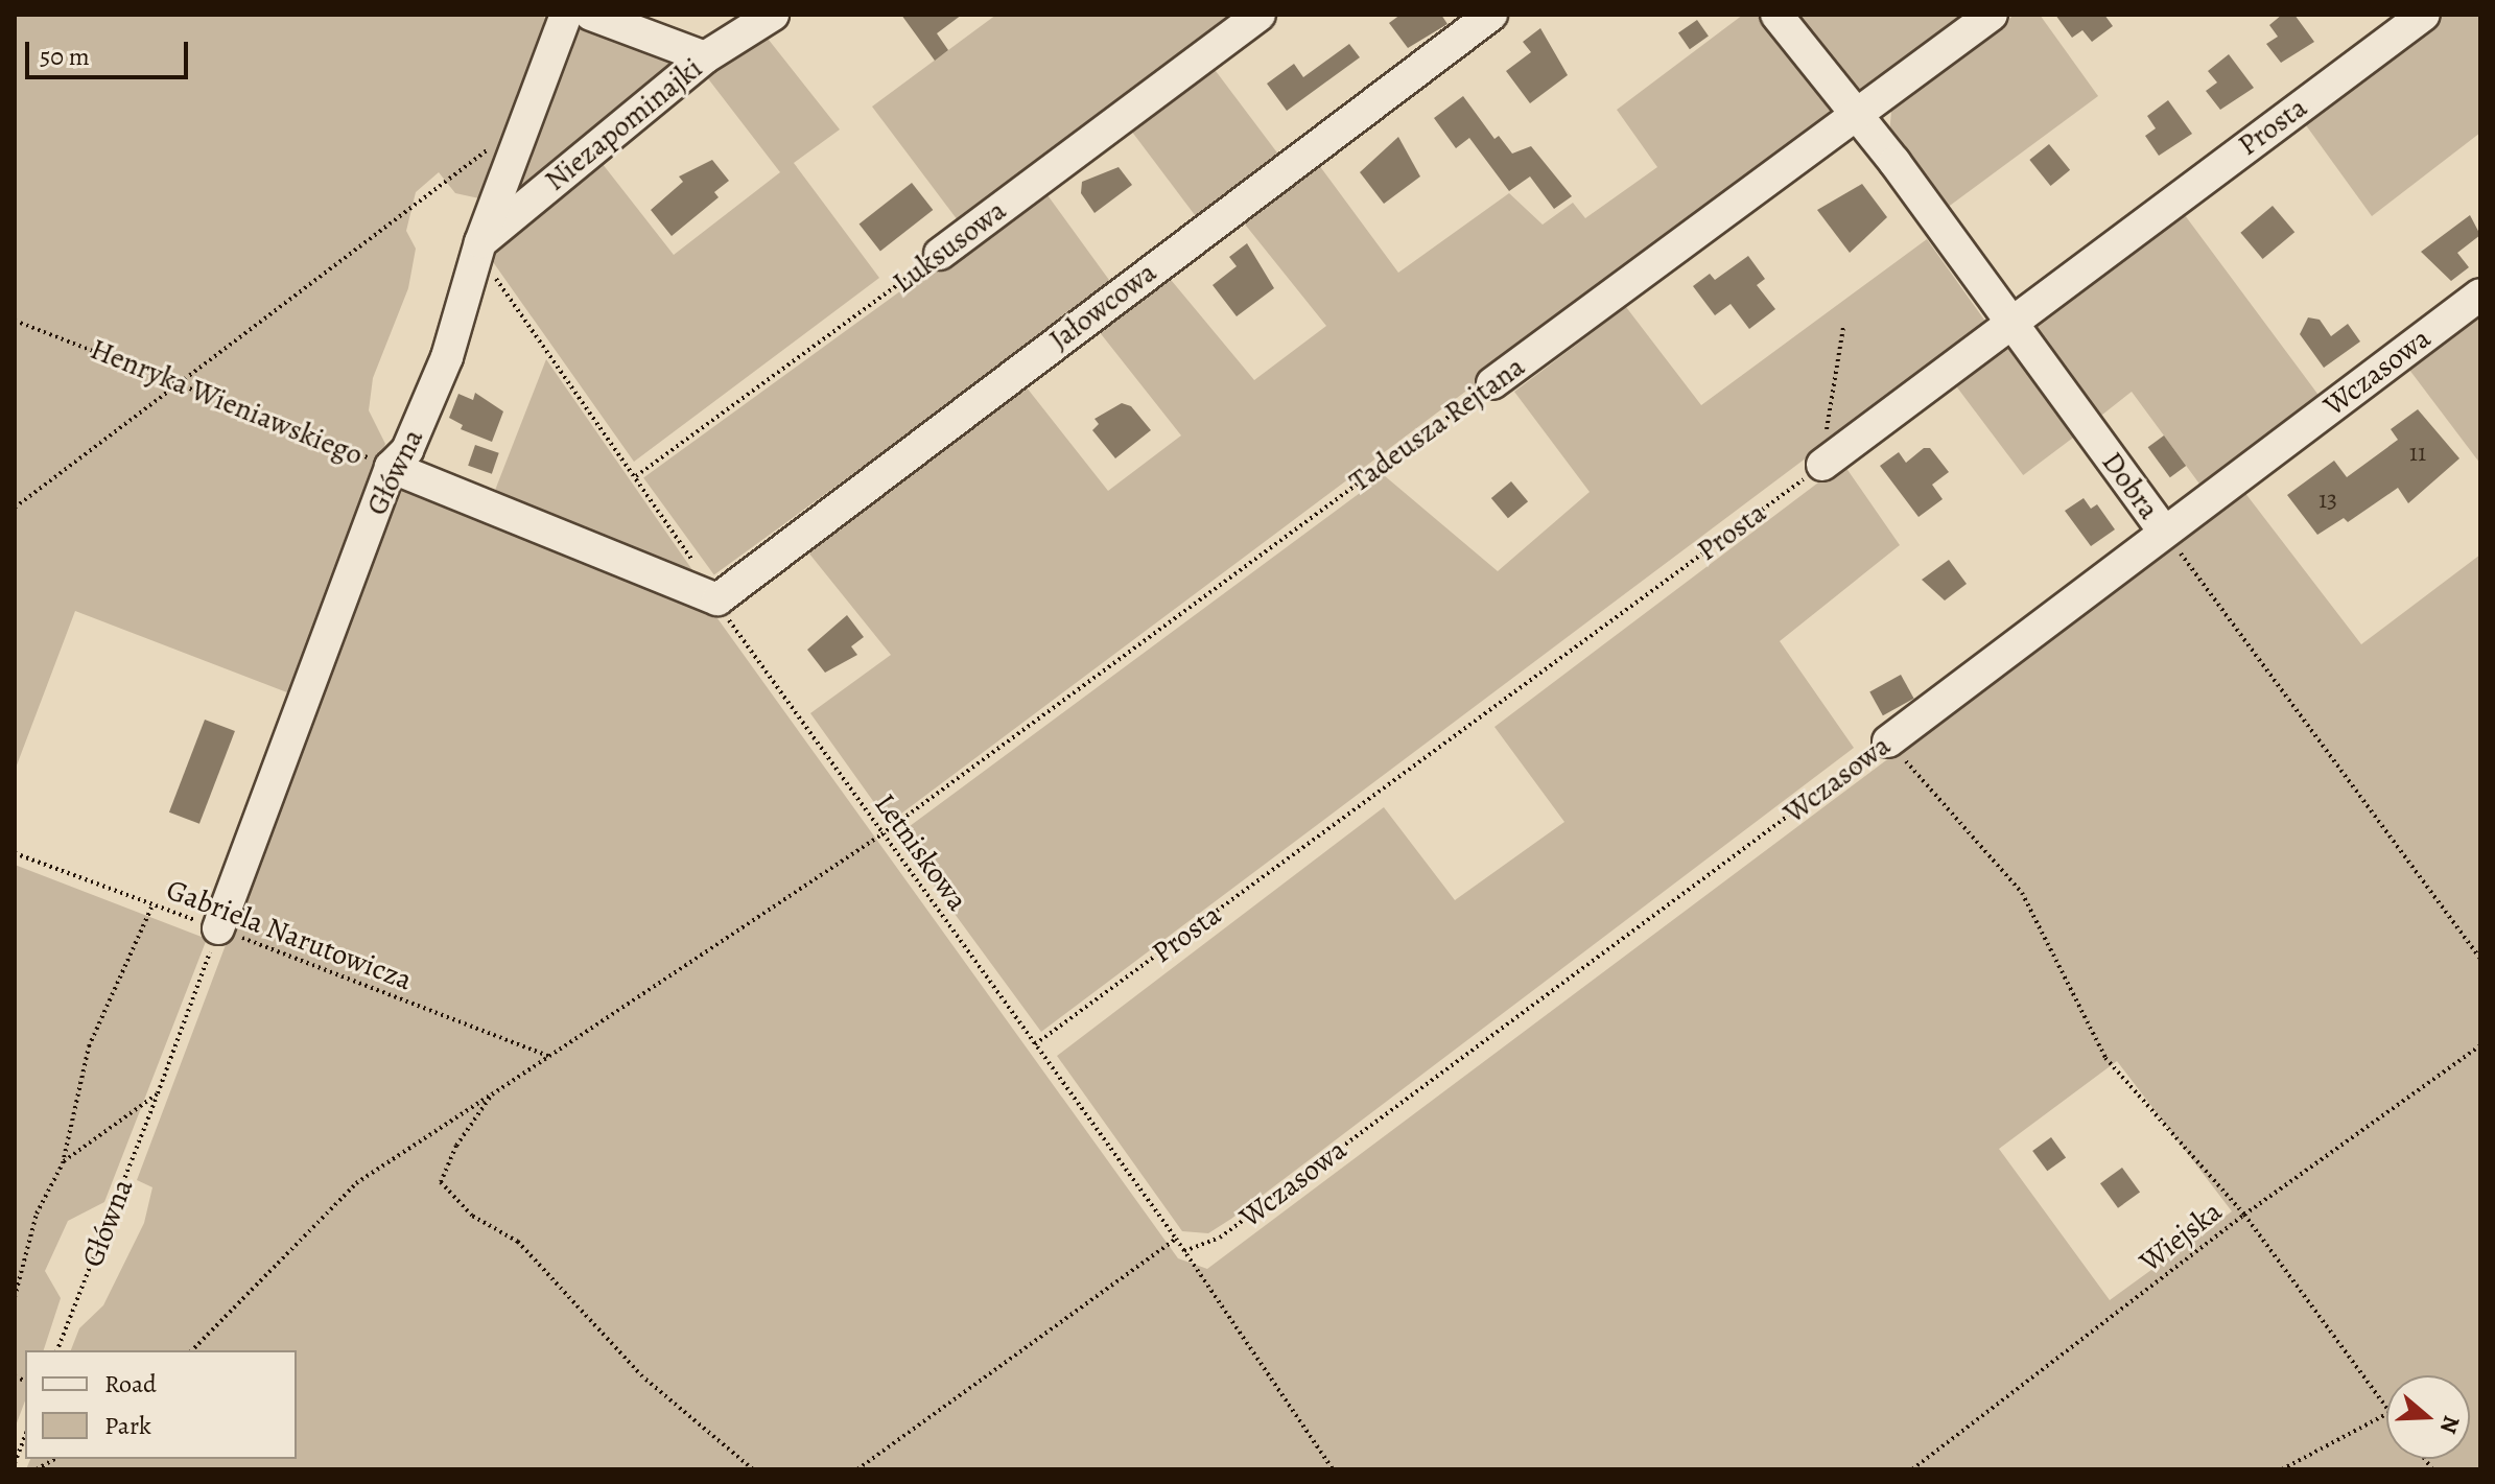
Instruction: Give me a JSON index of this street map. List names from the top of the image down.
{
  "streets": {
    "street": [
      "Niezapominajki",
      "Prosta",
      "Luksusowa",
      "Jałowcowa",
      "Wczasowa",
      "Henryka Wieniawskiego",
      "Tadeusza Rejtana",
      "Główna",
      "Dobra"
    ],
    "path": ["Letniskowa", "Gabriela Narutowicza", "Wiejska"]
  },
  "crossings": [
    ["Niezapominajki", "Główna"],
    ["Prosta", "Dobra"],
    ["Prosta", "Letniskowa"],
    ["Jałowcowa", "Henryka Wieniawskiego"],
    ["Jałowcowa", "Letniskowa"],
    ["Wczasowa", "Dobra"],
    ["Wczasowa", "Letniskowa"],
    ["Henryka Wieniawskiego", "Główna"],
    ["Henryka Wieniawskiego", "Letniskowa"],
    ["Tadeusza Rejtana", "Dobra"],
    ["Tadeusza Rejtana", "Letniskowa"],
    ["Tadeusza Rejtana", "Gabriela Narutowicza"],
    ["Główna", "Gabriela Narutowicza"]
  ],
  "house_numbers": ["11", "13"],
  "legend": ["Road", "Park"],
  "scale_bar": "50 m",
  "north": "right"
}
